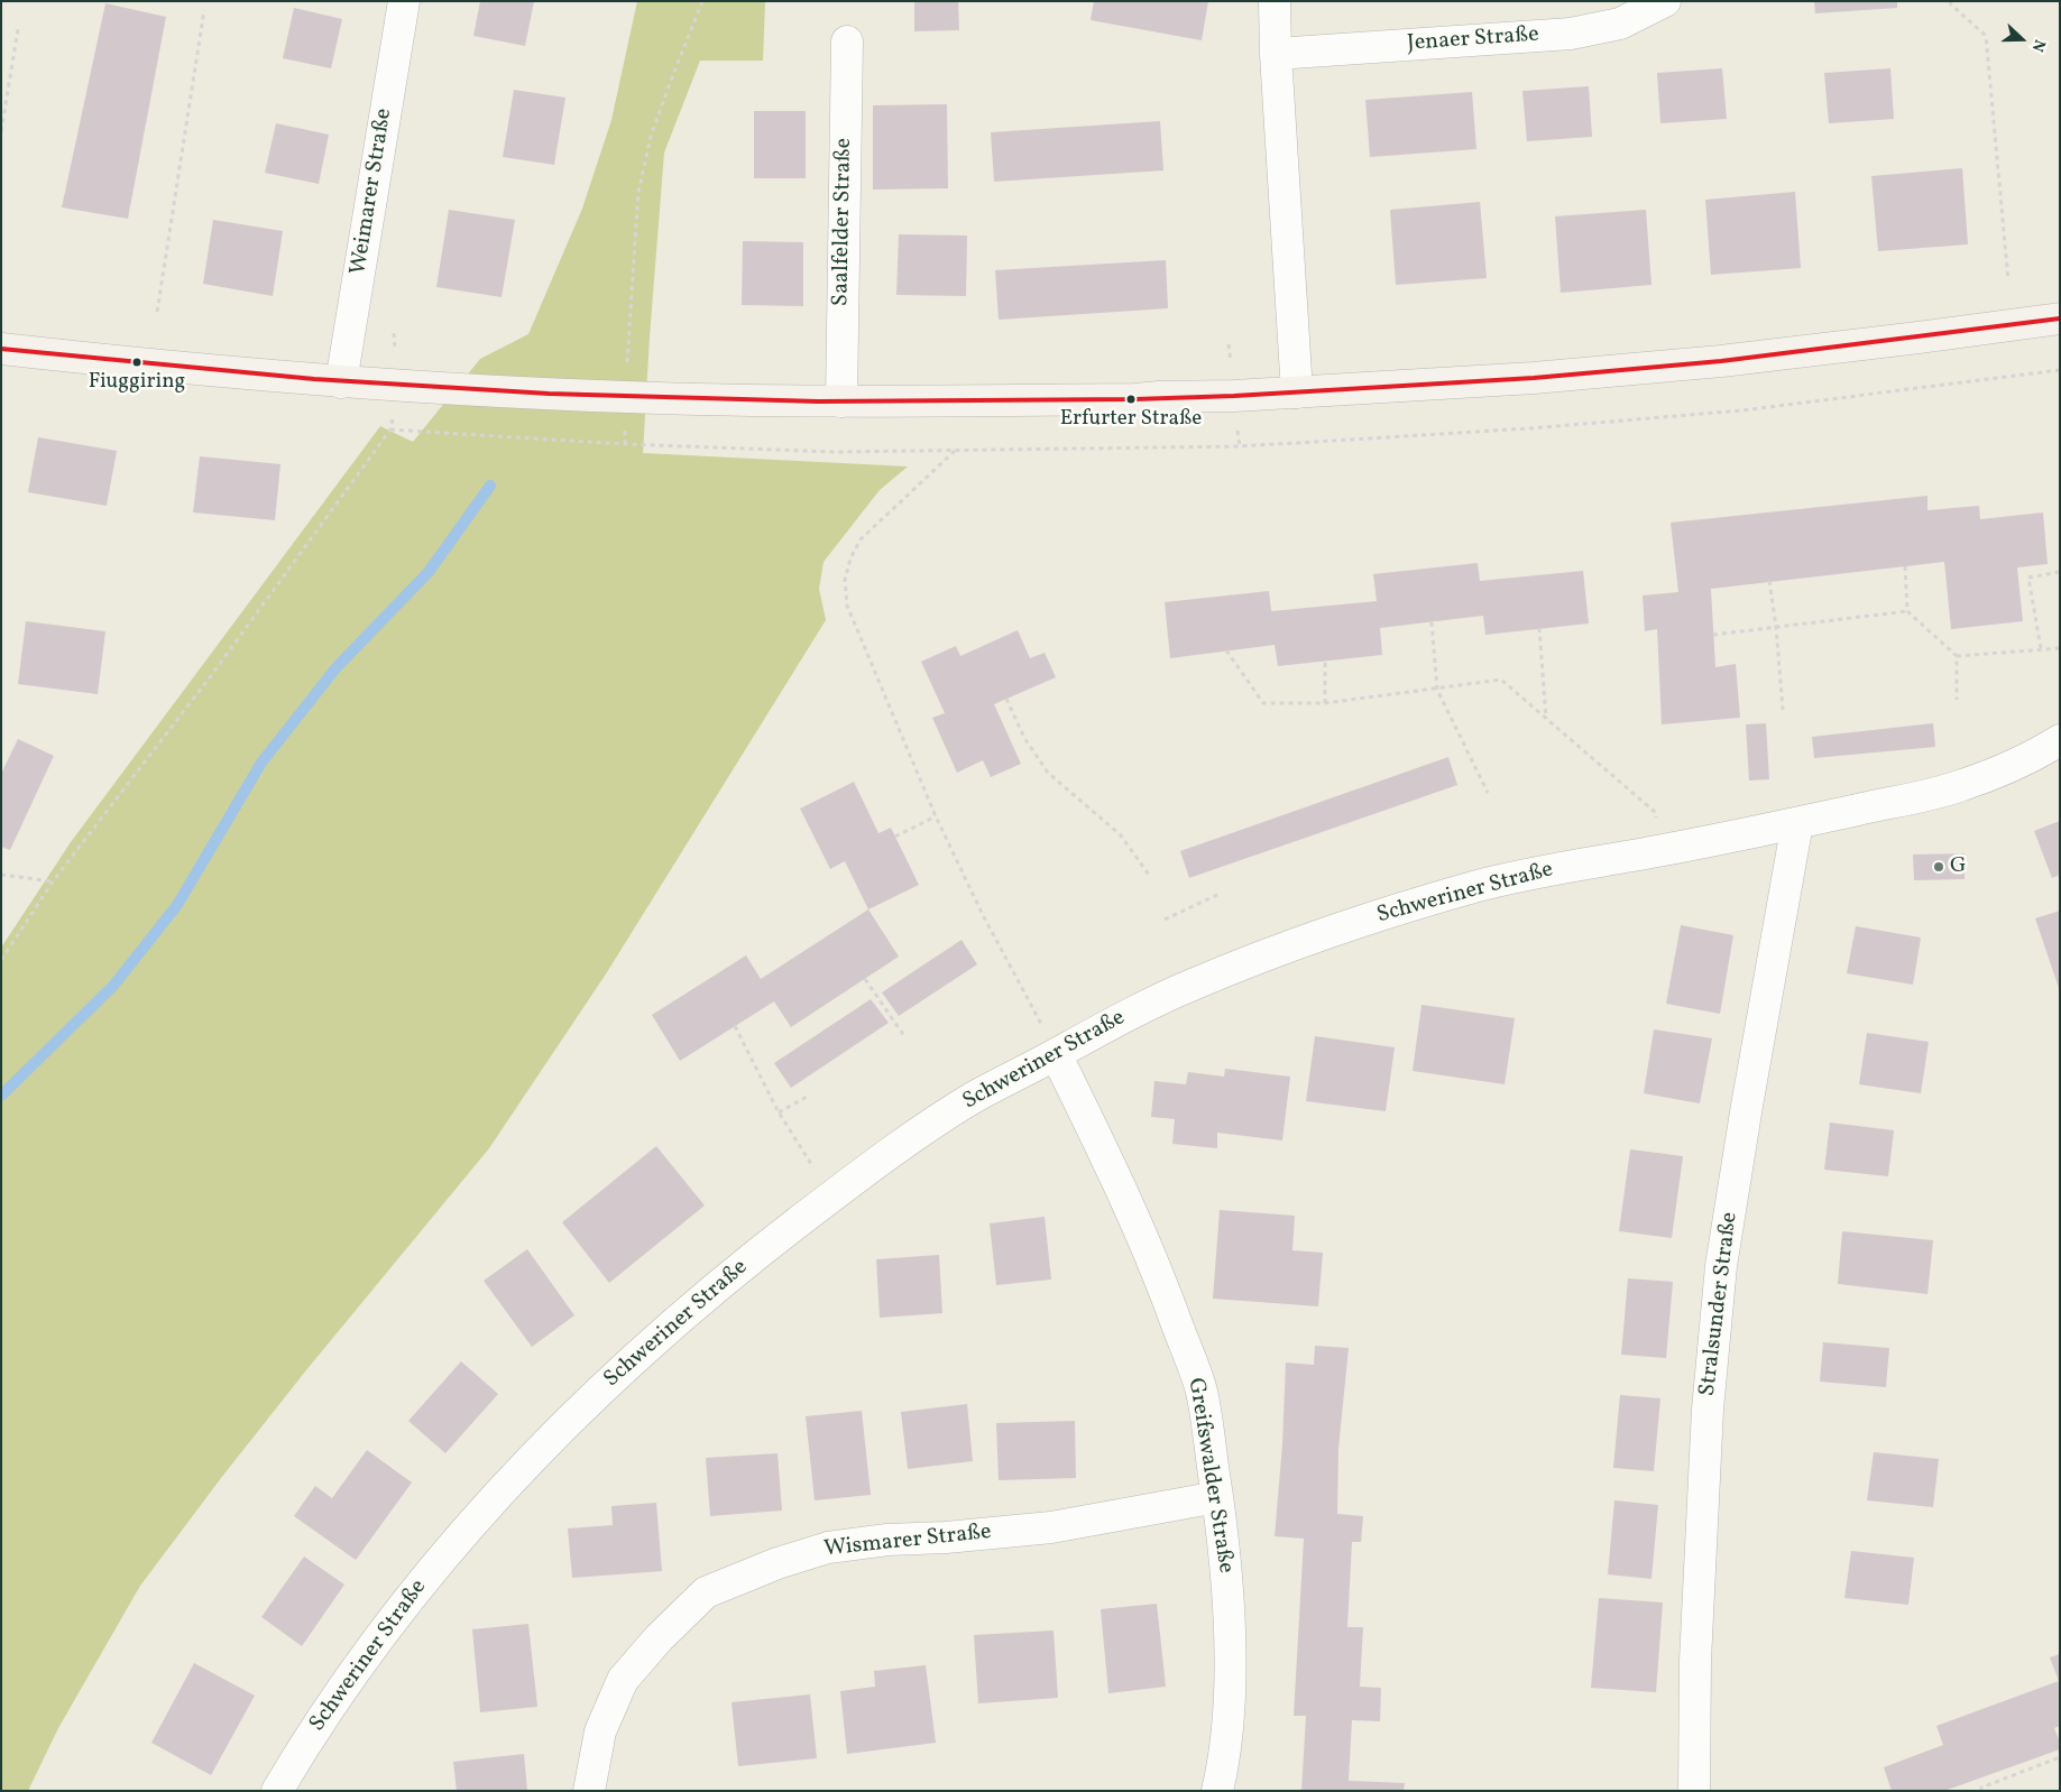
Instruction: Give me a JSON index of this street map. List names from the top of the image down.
{
  "streets": {
    "street": [
      "Jenaer Straße",
      "Weimarer Straße",
      "Saalfelder Straße",
      "Schweriner Straße",
      "Stralsunder Straße",
      "Greifswalder Straße",
      "Wismarer Straße"
    ]
  },
  "crossings": [
    ["Schweriner Straße", "Stralsunder Straße"],
    ["Schweriner Straße", "Greifswalder Straße"],
    ["Greifswalder Straße", "Wismarer Straße"]
  ],
  "places": ["Fiuggiring", "Erfurter Straße", "G"],
  "north": "right"
}
